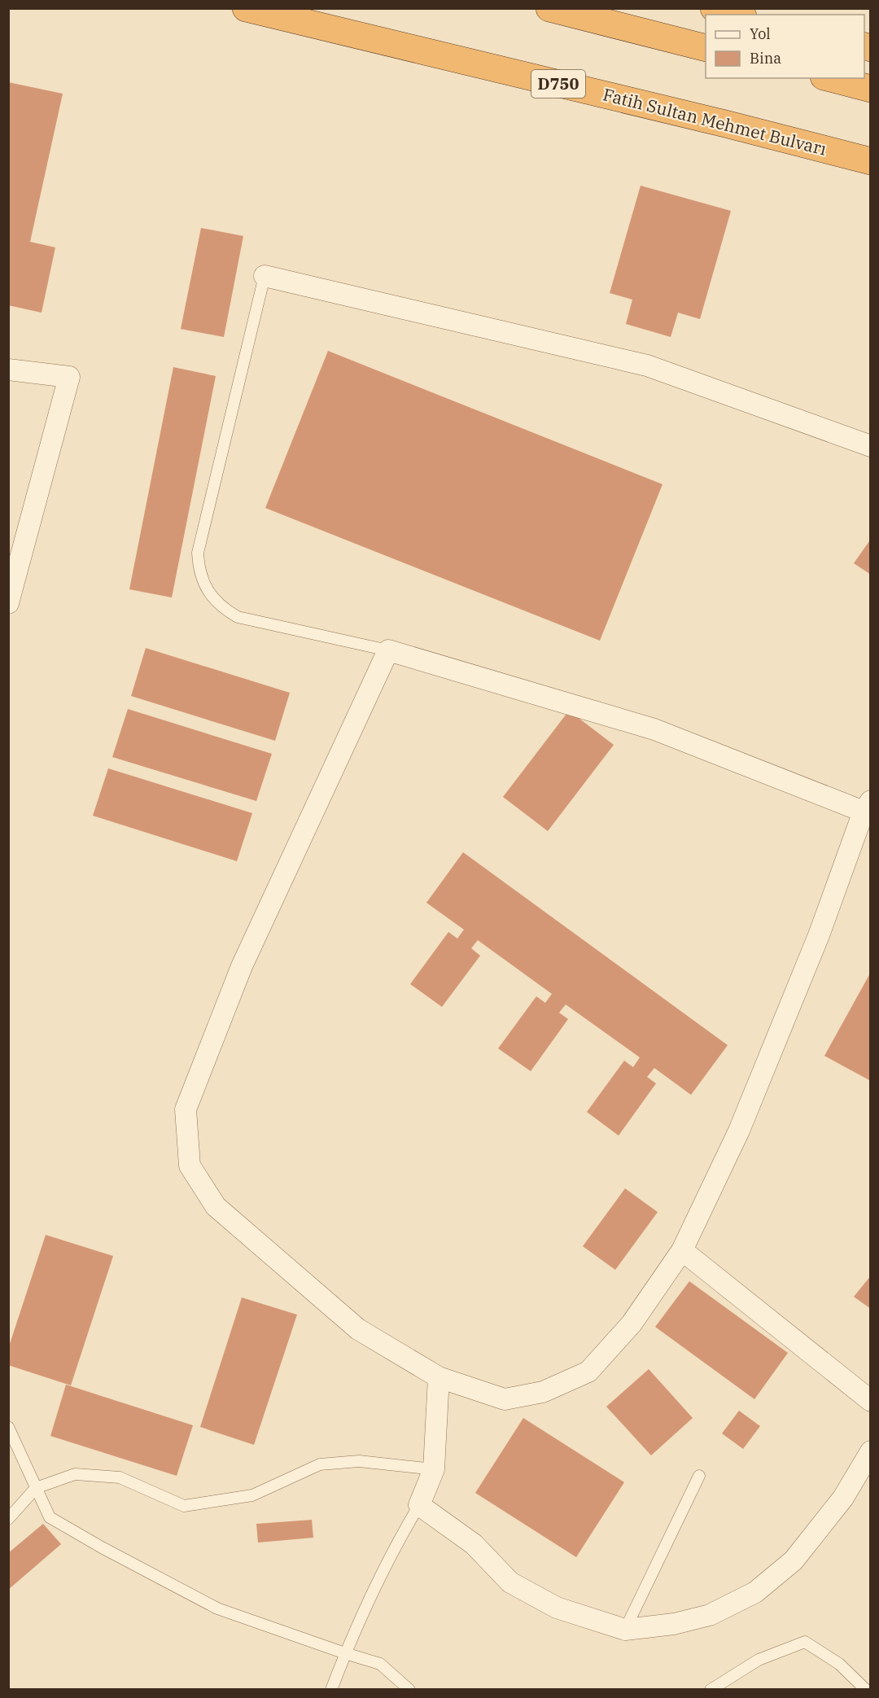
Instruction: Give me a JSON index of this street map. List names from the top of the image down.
{
  "streets": {
    "highway": ["D750", "Fatih Sultan Mehmet Bulvarı"]
  },
  "legend": ["Yol", "Bina"]
}
